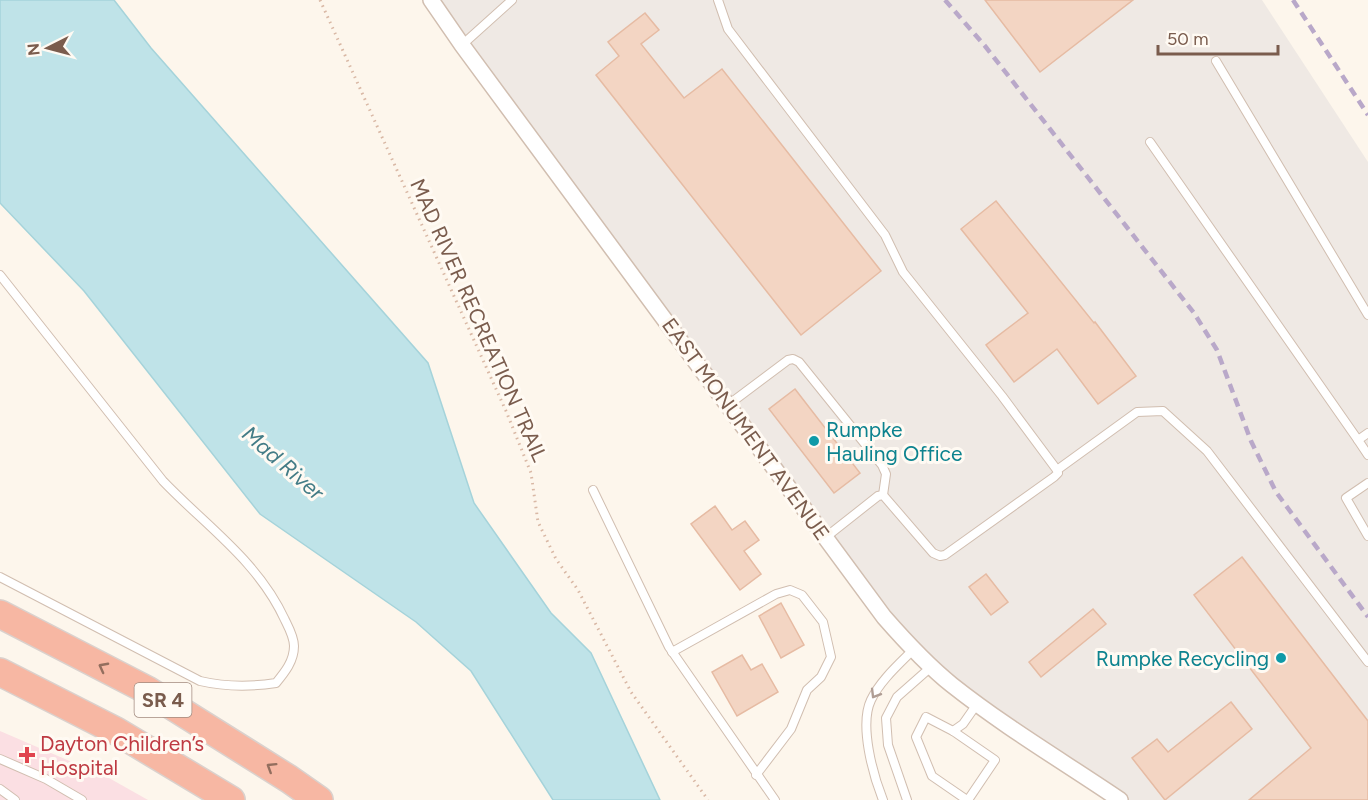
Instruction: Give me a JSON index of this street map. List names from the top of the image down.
{
  "streets": {
    "highway": ["SR 4"],
    "street": ["EAST MONUMENT AVENUE"],
    "path": ["MAD RIVER RECREATION TRAIL"]
  },
  "water": ["Mad River"],
  "places": {
    "other": ["Rumpke Hauling Office", "Rumpke Recycling"],
    "health": ["Dayton Children’s Hospital"]
  },
  "scale_bar": "50 m",
  "north": "left"
}
